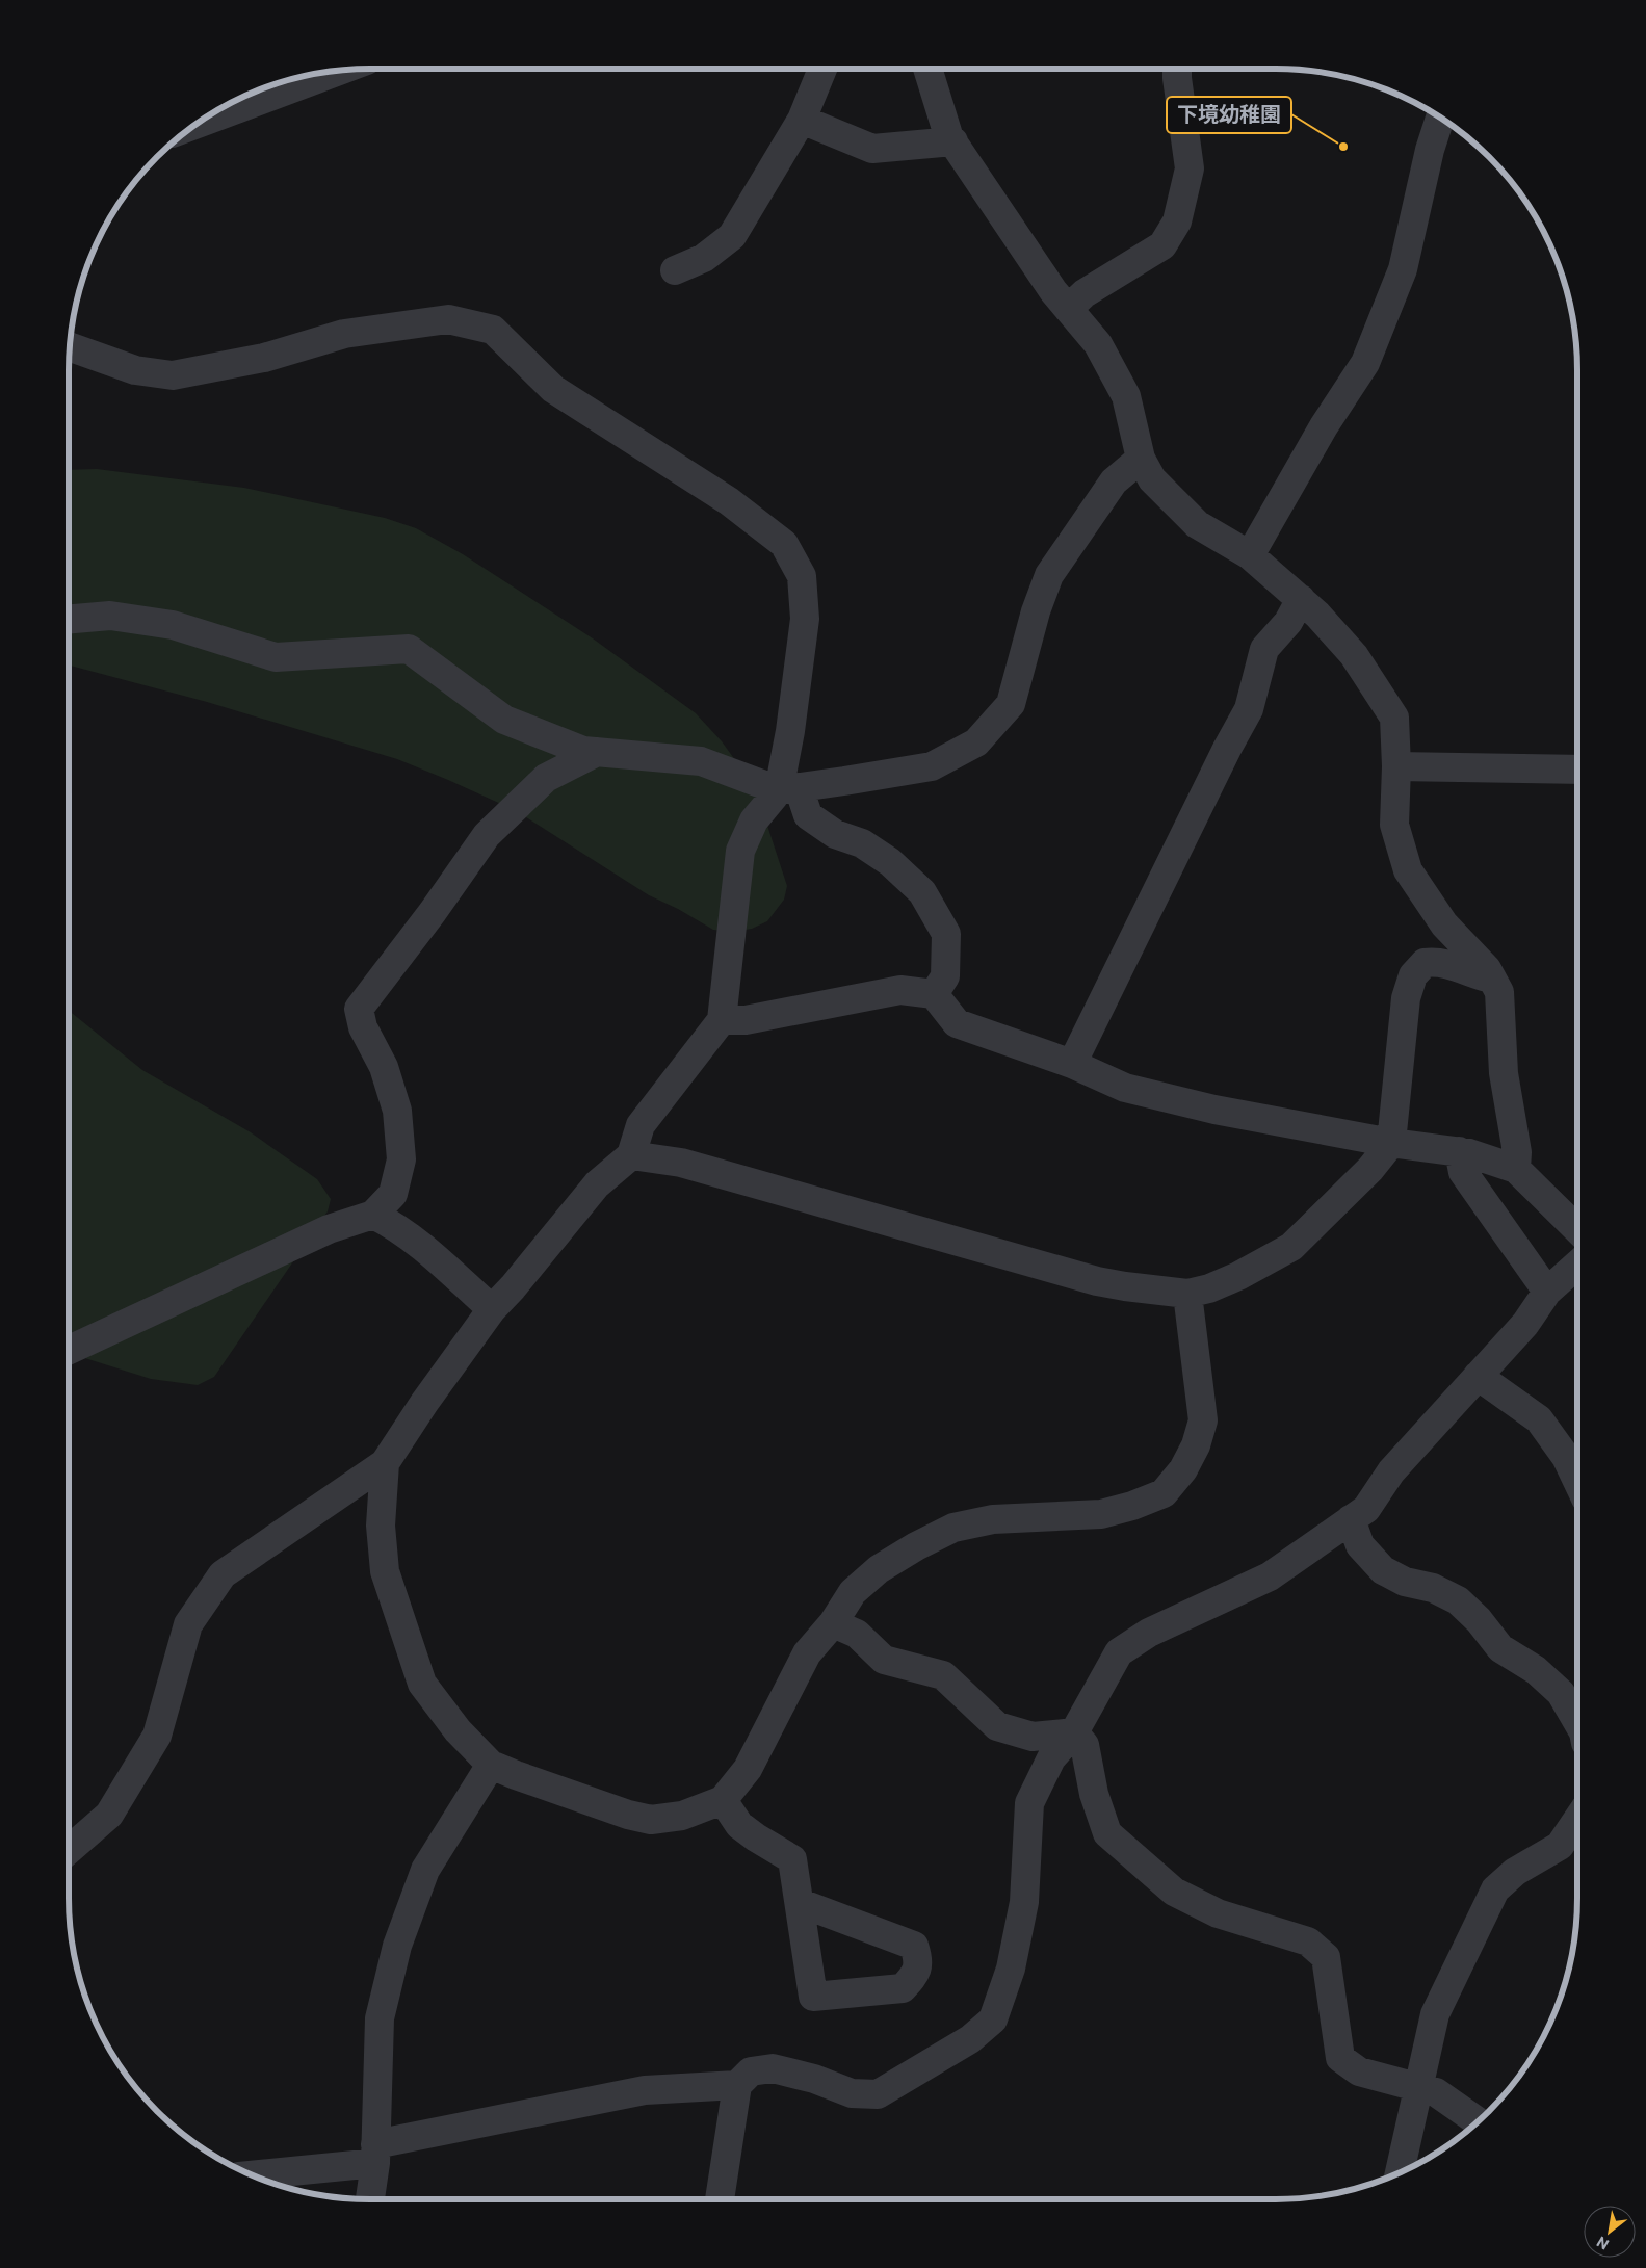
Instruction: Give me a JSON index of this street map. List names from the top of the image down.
{
  "places": ["下境幼稚園"],
  "north": "bottom left"
}
